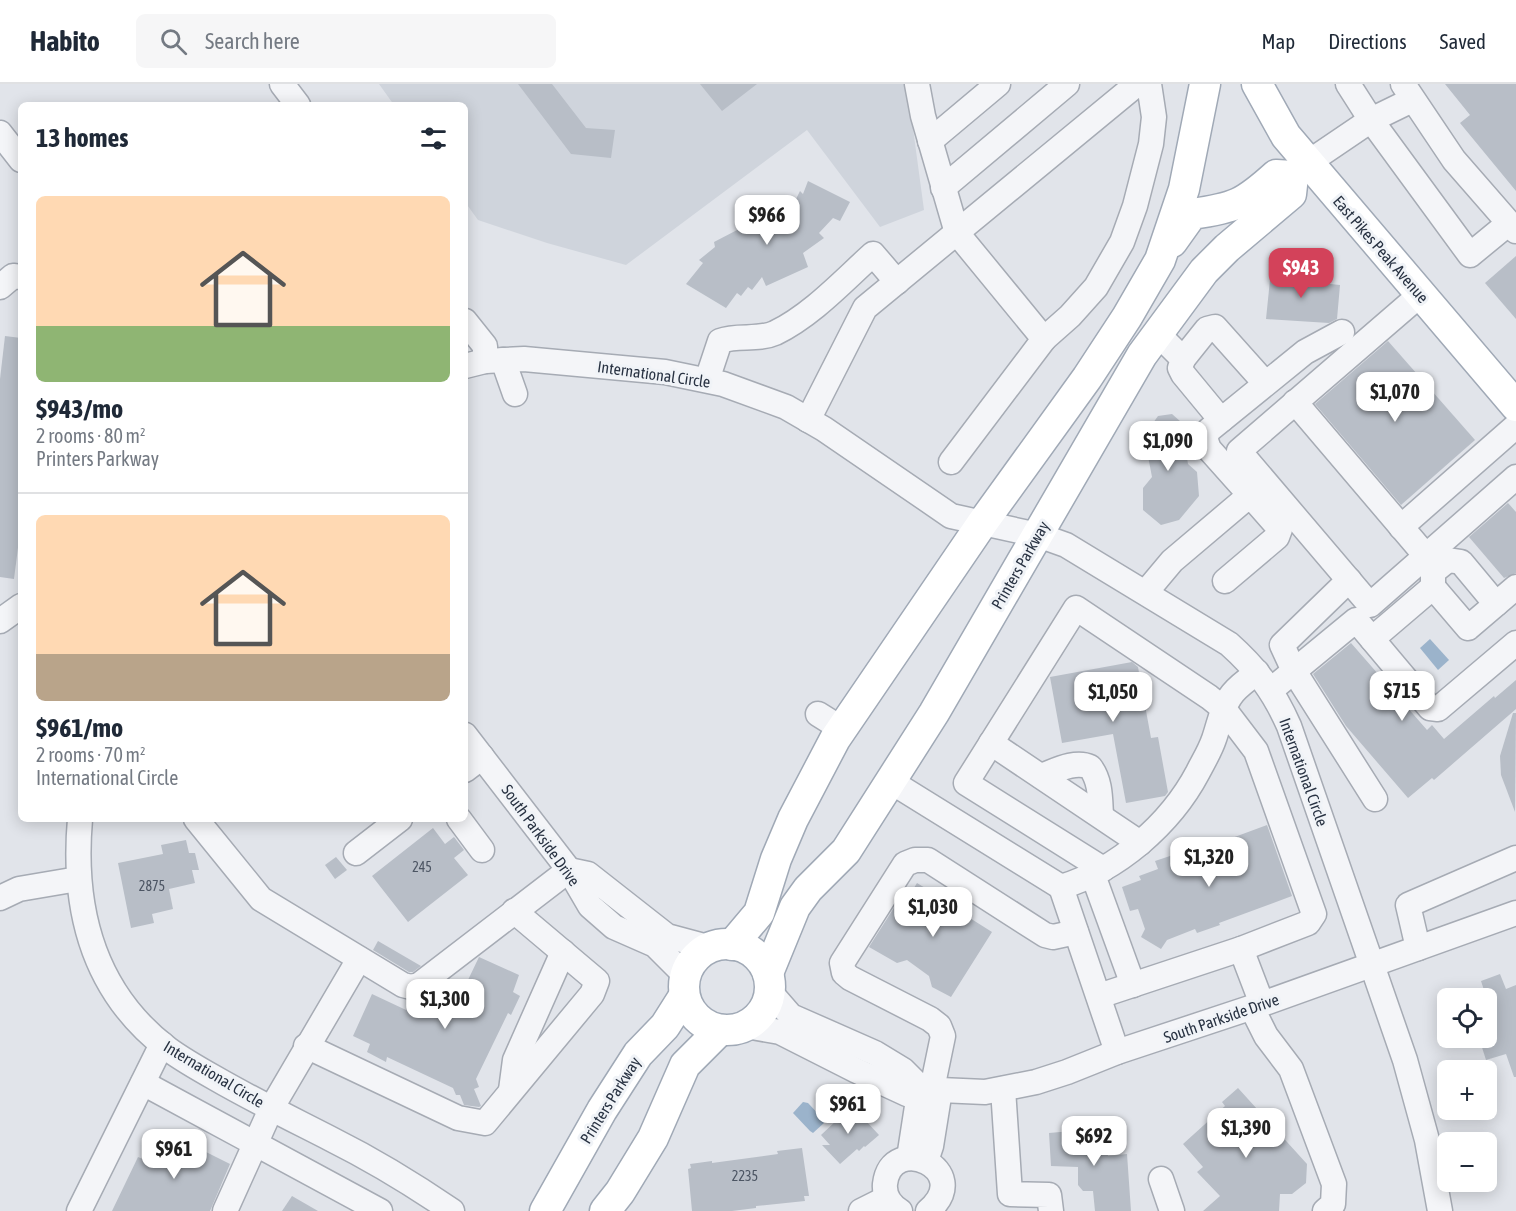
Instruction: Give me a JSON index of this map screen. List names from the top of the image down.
{
  "streets": {
    "main road": ["East Pikes Peak Avenue", "Printers Parkway", "South Parkside Drive"],
    "street": ["International Circle"]
  },
  "crossings": [
    ["East Pikes Peak Avenue", "Printers Parkway"],
    ["International Circle", "Printers Parkway"],
    ["International Circle", "South Parkside Drive"],
    ["Printers Parkway", "South Parkside Drive"]
  ],
  "house_numbers": ["245", "2875", "2235"],
  "page": {
    "header": "Habito",
    "search": "Search here",
    "nav": ["Map", "Directions", "Saved"],
    "heading": "13 homes",
    "list": [
      {
        "name": "$943/mo",
        "note": "2 rooms · 80 m² · Printers Parkway"
      },
      {
        "name": "$961/mo",
        "note": "2 rooms · 70 m² · International Circle"
      }
    ],
    "price": [
      "$966",
      "$943",
      "$1,070",
      "$1,090",
      "$715",
      "$1,050",
      "$1,320",
      "$1,030",
      "$1,300",
      "$961",
      "$1,390",
      "$692",
      "$961"
    ],
    "map_buttons": ["+", "−"]
  }
}
